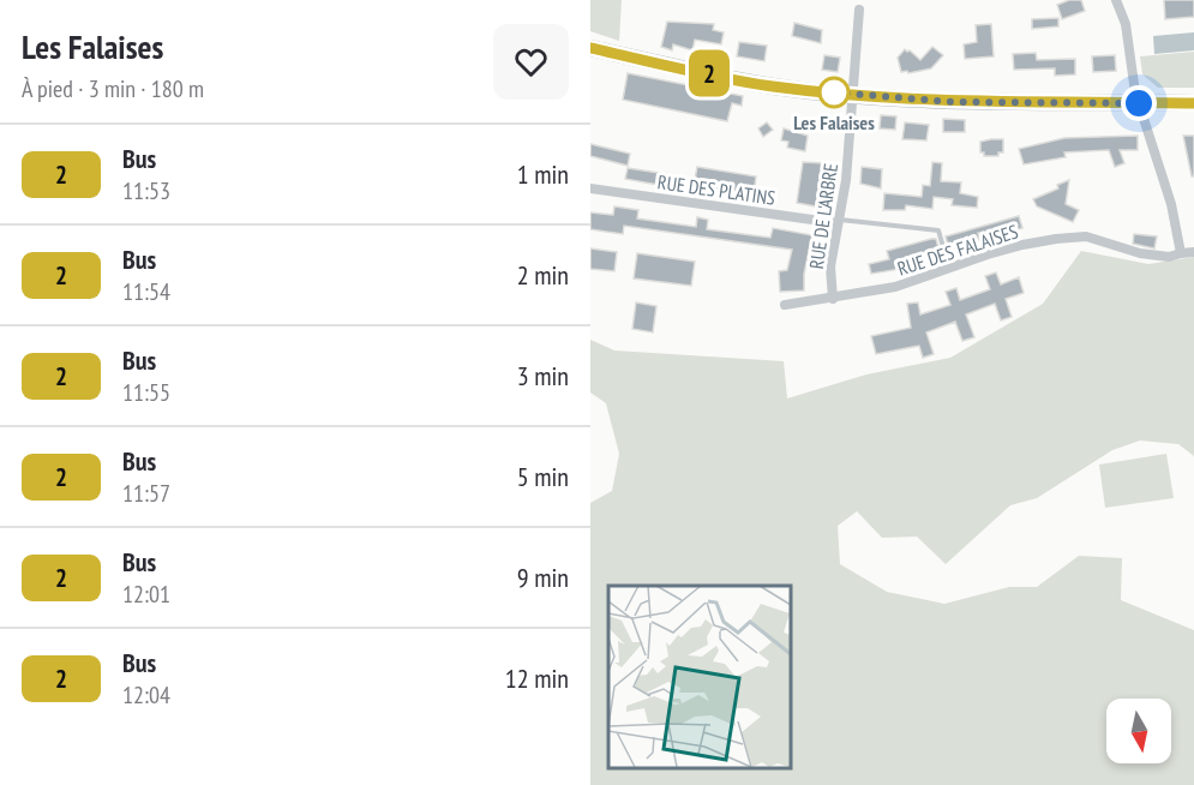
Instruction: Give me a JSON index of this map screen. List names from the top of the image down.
{
  "streets": {
    "street": ["RUE DES PLATINS", "RUE DE L'ARBRE", "RUE DES FALAISES"]
  },
  "crossings": [
    ["RUE DES PLATINS", "RUE DE L'ARBRE"],
    ["RUE DE L'ARBRE", "RUE DES FALAISES"]
  ],
  "places": ["Les Falaises"],
  "lines": ["bus line 2"],
  "north": "bottom",
  "page": {
    "heading": ["Les Falaises", "À pied · 3 min · 180 m"],
    "on_map": "2",
    "list": [
      {
        "mark": "2",
        "name": "Bus",
        "note": "11:53",
        "value": "1 min"
      },
      {
        "mark": "2",
        "name": "Bus",
        "note": "11:54",
        "value": "2 min"
      },
      {
        "mark": "2",
        "name": "Bus",
        "note": "11:55",
        "value": "3 min"
      },
      {
        "mark": "2",
        "name": "Bus",
        "note": "11:57",
        "value": "5 min"
      },
      {
        "mark": "2",
        "name": "Bus",
        "note": "12:01",
        "value": "9 min"
      },
      {
        "mark": "2",
        "name": "Bus",
        "note": "12:04",
        "value": "12 min"
      }
    ]
  }
}
